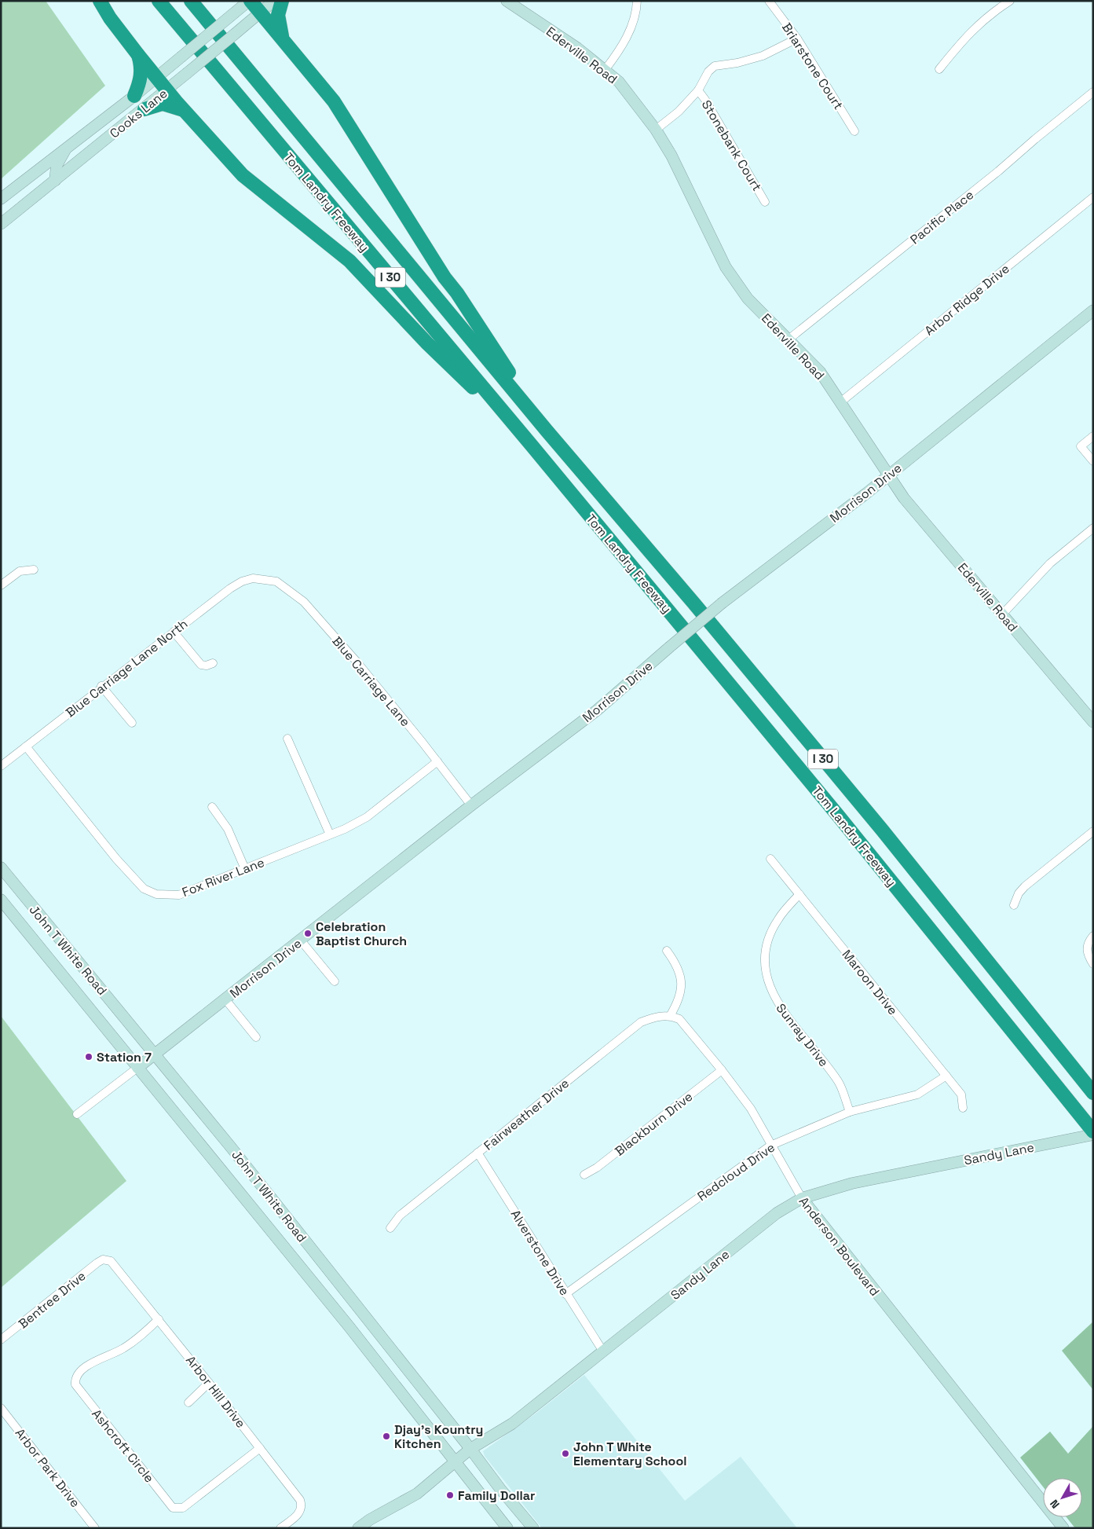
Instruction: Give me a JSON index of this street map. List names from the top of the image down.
{
  "streets": {
    "highway": ["Tom Landry Freeway", "I 30"],
    "street": [
      "Ederville Road",
      "Briarstone Court",
      "Cooks Lane",
      "Stonebank Court",
      "Pacific Place",
      "Arbor Ridge Drive",
      "Morrison Drive",
      "Blue Carriage Lane North",
      "Blue Carriage Lane",
      "Fox River Lane",
      "John T White Road",
      "Maroon Drive",
      "Sunray Drive",
      "Fairweather Drive",
      "Blackburn Drive",
      "Sandy Lane",
      "Redcloud Drive",
      "Anderson Boulevard",
      "Alverstone Drive",
      "Bentree Drive",
      "Arbor Hill Drive",
      "Ashcroft Circle",
      "Arbor Park Drive"
    ]
  },
  "crossings": [
    ["Ederville Road", "Pacific Place"],
    ["Ederville Road", "Arbor Ridge Drive"],
    ["Ederville Road", "Morrison Drive"],
    ["Tom Landry Freeway", "Sandy Lane"],
    ["Morrison Drive", "Blue Carriage Lane"],
    ["Morrison Drive", "John T White Road"],
    ["Blue Carriage Lane North", "Blue Carriage Lane"],
    ["Blue Carriage Lane North", "Fox River Lane"],
    ["Blue Carriage Lane", "Fox River Lane"],
    ["John T White Road", "Sandy Lane"],
    ["Maroon Drive", "Sunray Drive"],
    ["Maroon Drive", "Redcloud Drive"],
    ["Sunray Drive", "Redcloud Drive"],
    ["Fairweather Drive", "Anderson Boulevard"],
    ["Fairweather Drive", "Alverstone Drive"],
    ["Blackburn Drive", "Anderson Boulevard"],
    ["Sandy Lane", "Anderson Boulevard"],
    ["Sandy Lane", "Alverstone Drive"],
    ["Redcloud Drive", "Anderson Boulevard"],
    ["Redcloud Drive", "Alverstone Drive"],
    ["Bentree Drive", "Arbor Hill Drive"],
    ["Arbor Hill Drive", "Ashcroft Circle"]
  ],
  "places": [
    "Celebration Baptist Church",
    "Station 7",
    "Djay's Kountry Kitchen",
    "John T White Elementary School",
    "Family Dollar"
  ],
  "north": "bottom left"
}
